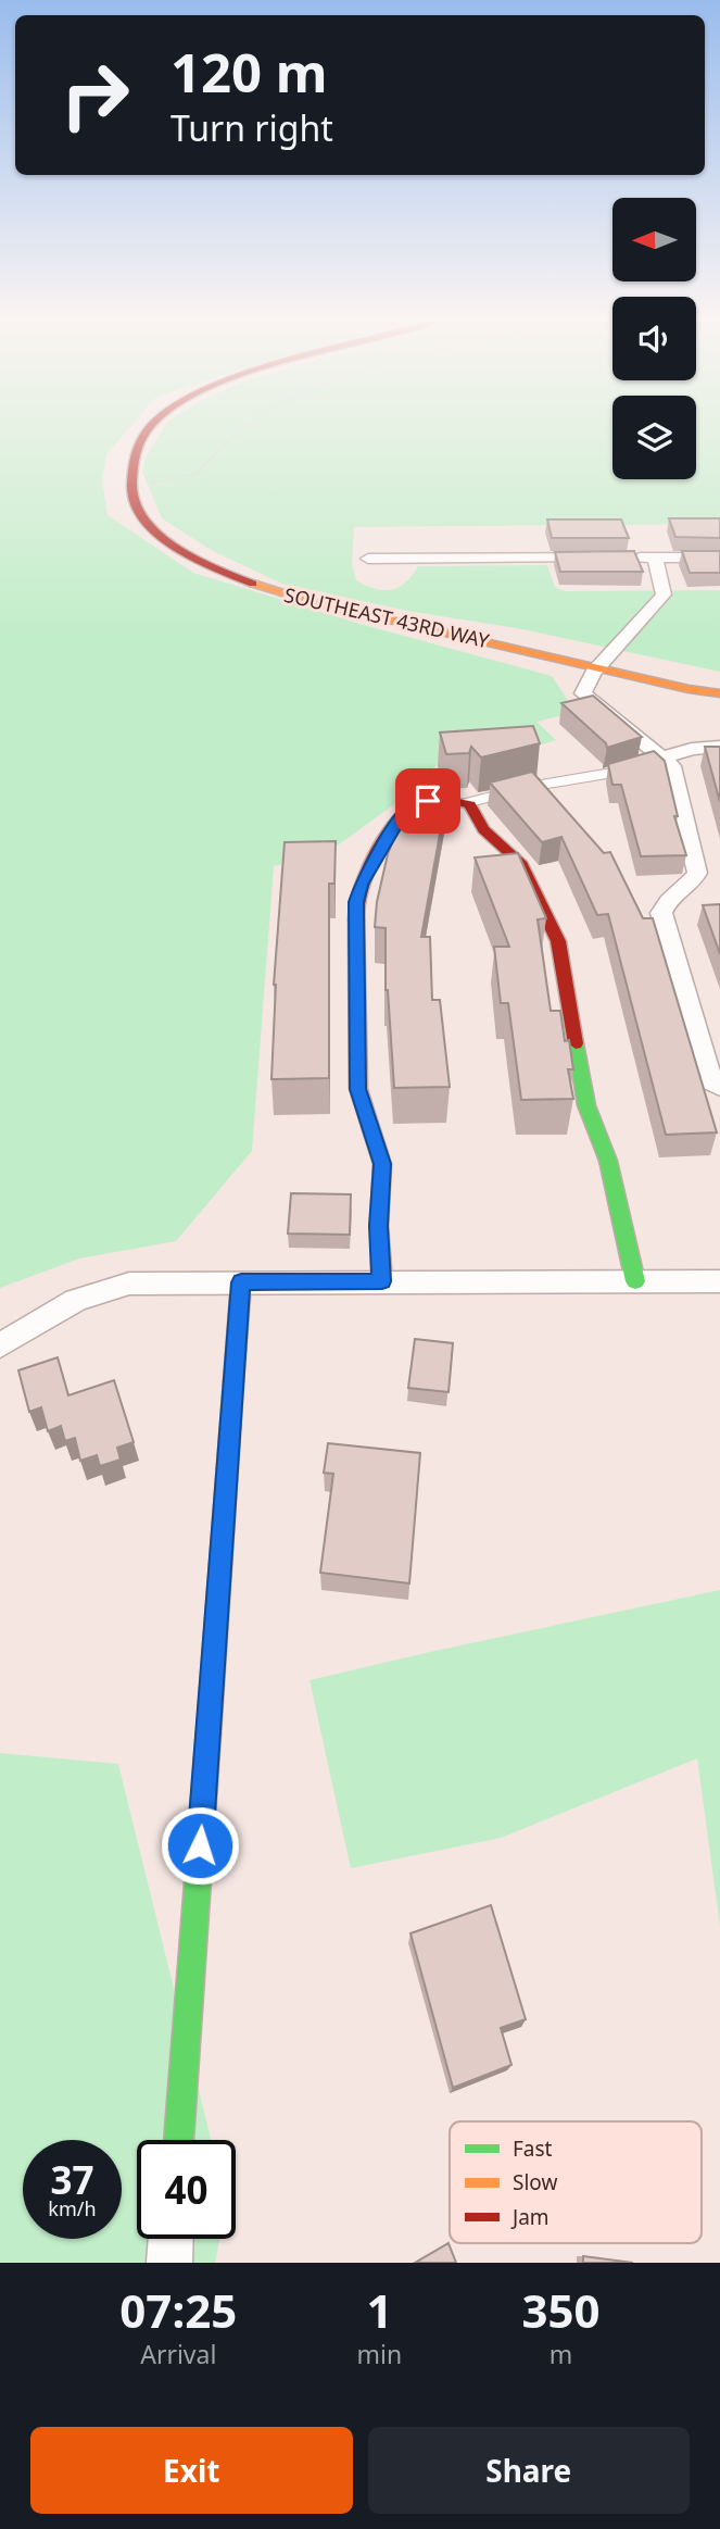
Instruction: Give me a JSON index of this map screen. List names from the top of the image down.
{
  "streets": {
    "main road": ["SOUTHEAST 43RD WAY"]
  },
  "legend": ["Fast", "Slow", "Jam"],
  "north": "left",
  "page": {
    "turn": ["120 m", "Turn right"],
    "speed": "37 km/h",
    "limit": "40",
    "eta": [
      "07:25",
      "Arrival",
      "1",
      "min",
      "350",
      "m"
    ],
    "buttons": ["Exit", "Share"]
  }
}
